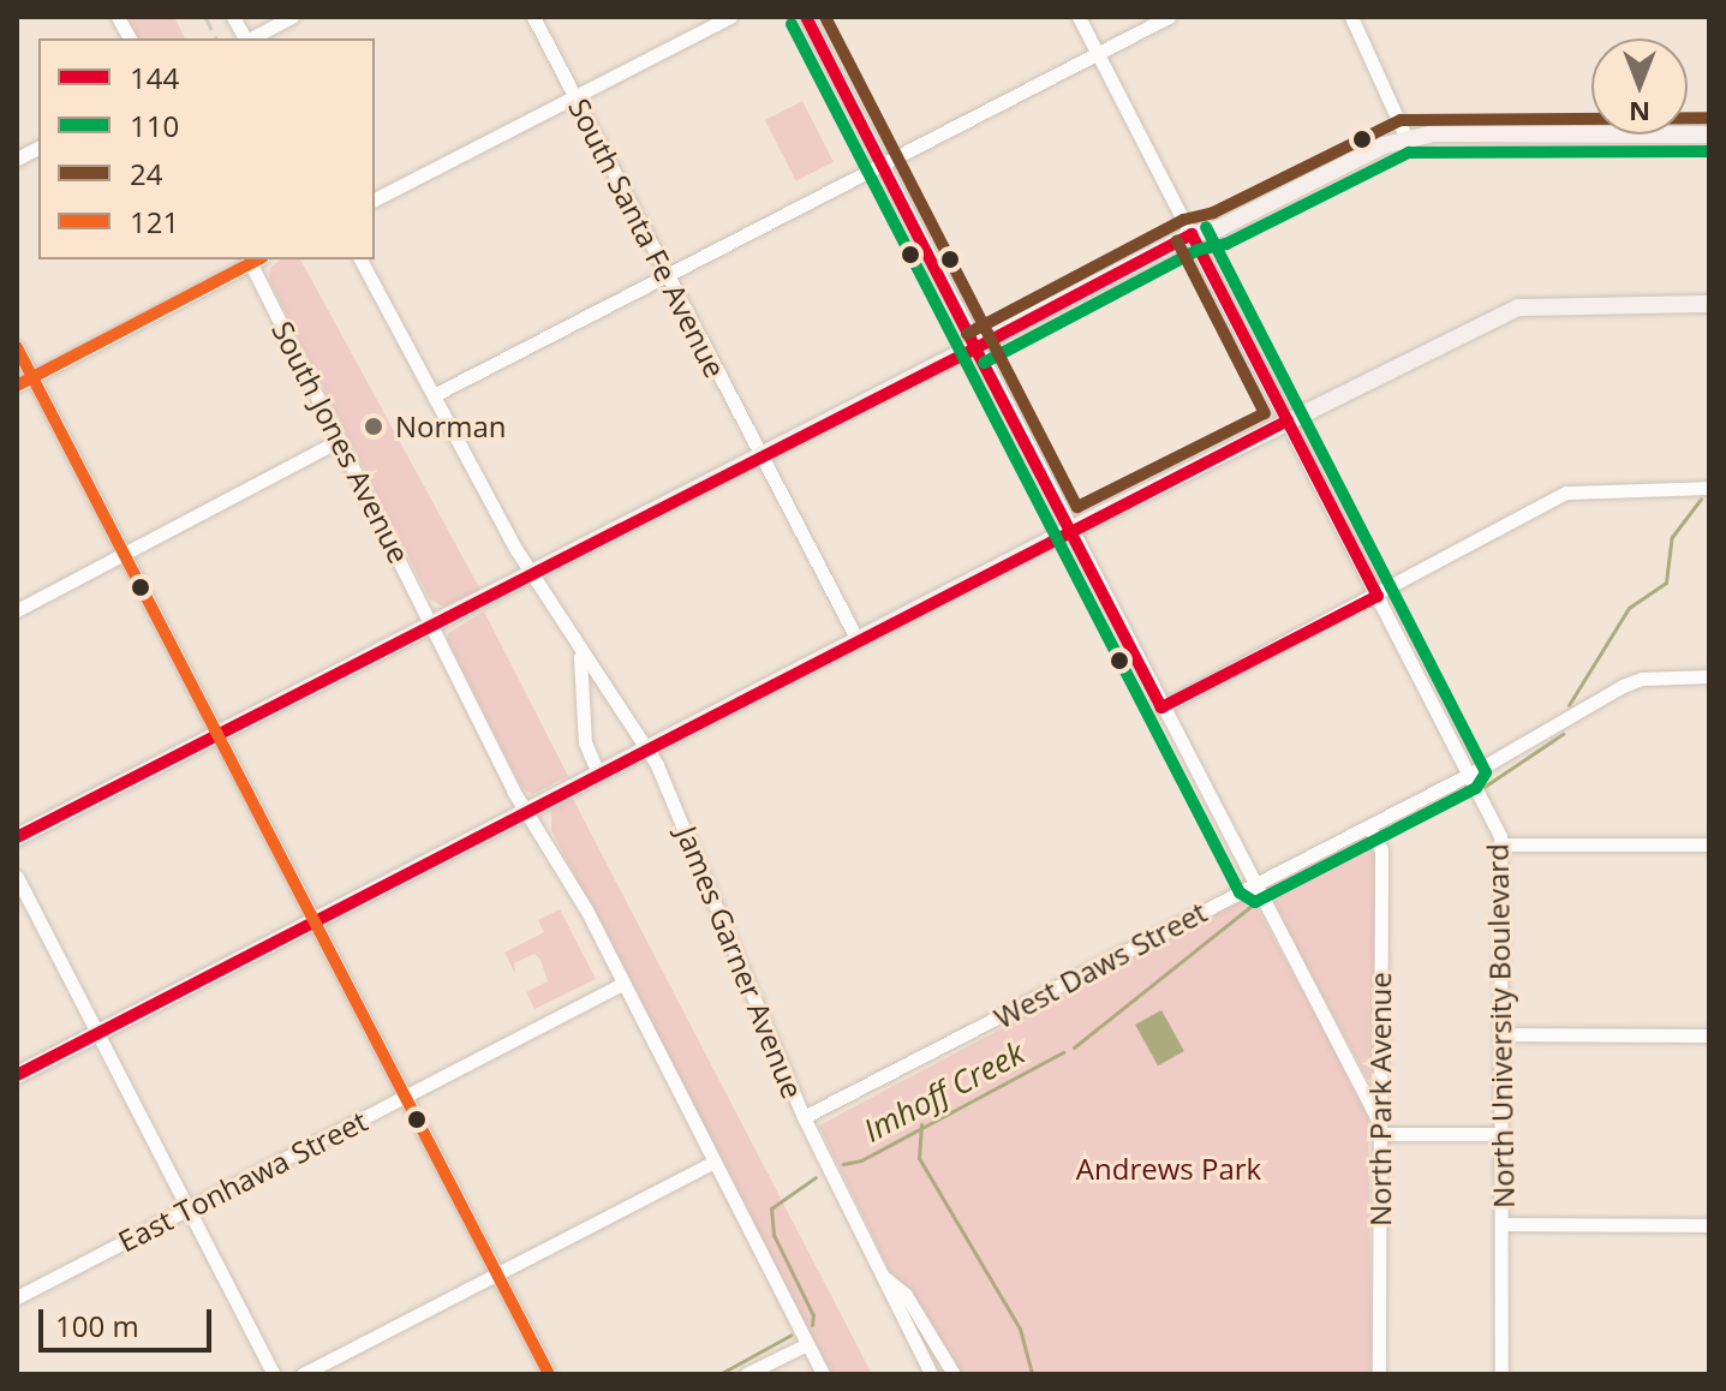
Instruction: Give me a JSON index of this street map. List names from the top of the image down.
{
  "streets": {
    "street": [
      "South Santa Fe Avenue",
      "South Jones Avenue",
      "James Garner Avenue",
      "West Daws Street",
      "North University Boulevard",
      "North Park Avenue",
      "East Tonhawa Street"
    ]
  },
  "crossings": [
    ["South Jones Avenue", "East Tonhawa Street"],
    ["James Garner Avenue", "West Daws Street"],
    ["West Daws Street", "North University Boulevard"],
    ["West Daws Street", "North Park Avenue"]
  ],
  "water": ["Imhoff Creek"],
  "parks": ["Andrews Park"],
  "places": ["Norman"],
  "lines": [
    "transit line 144",
    "transit line 24",
    "transit line 110",
    "transit line 121"
  ],
  "legend": [
    "144",
    "110",
    "24",
    "121"
  ],
  "scale_bar": "100 m",
  "north": "bottom"
}
